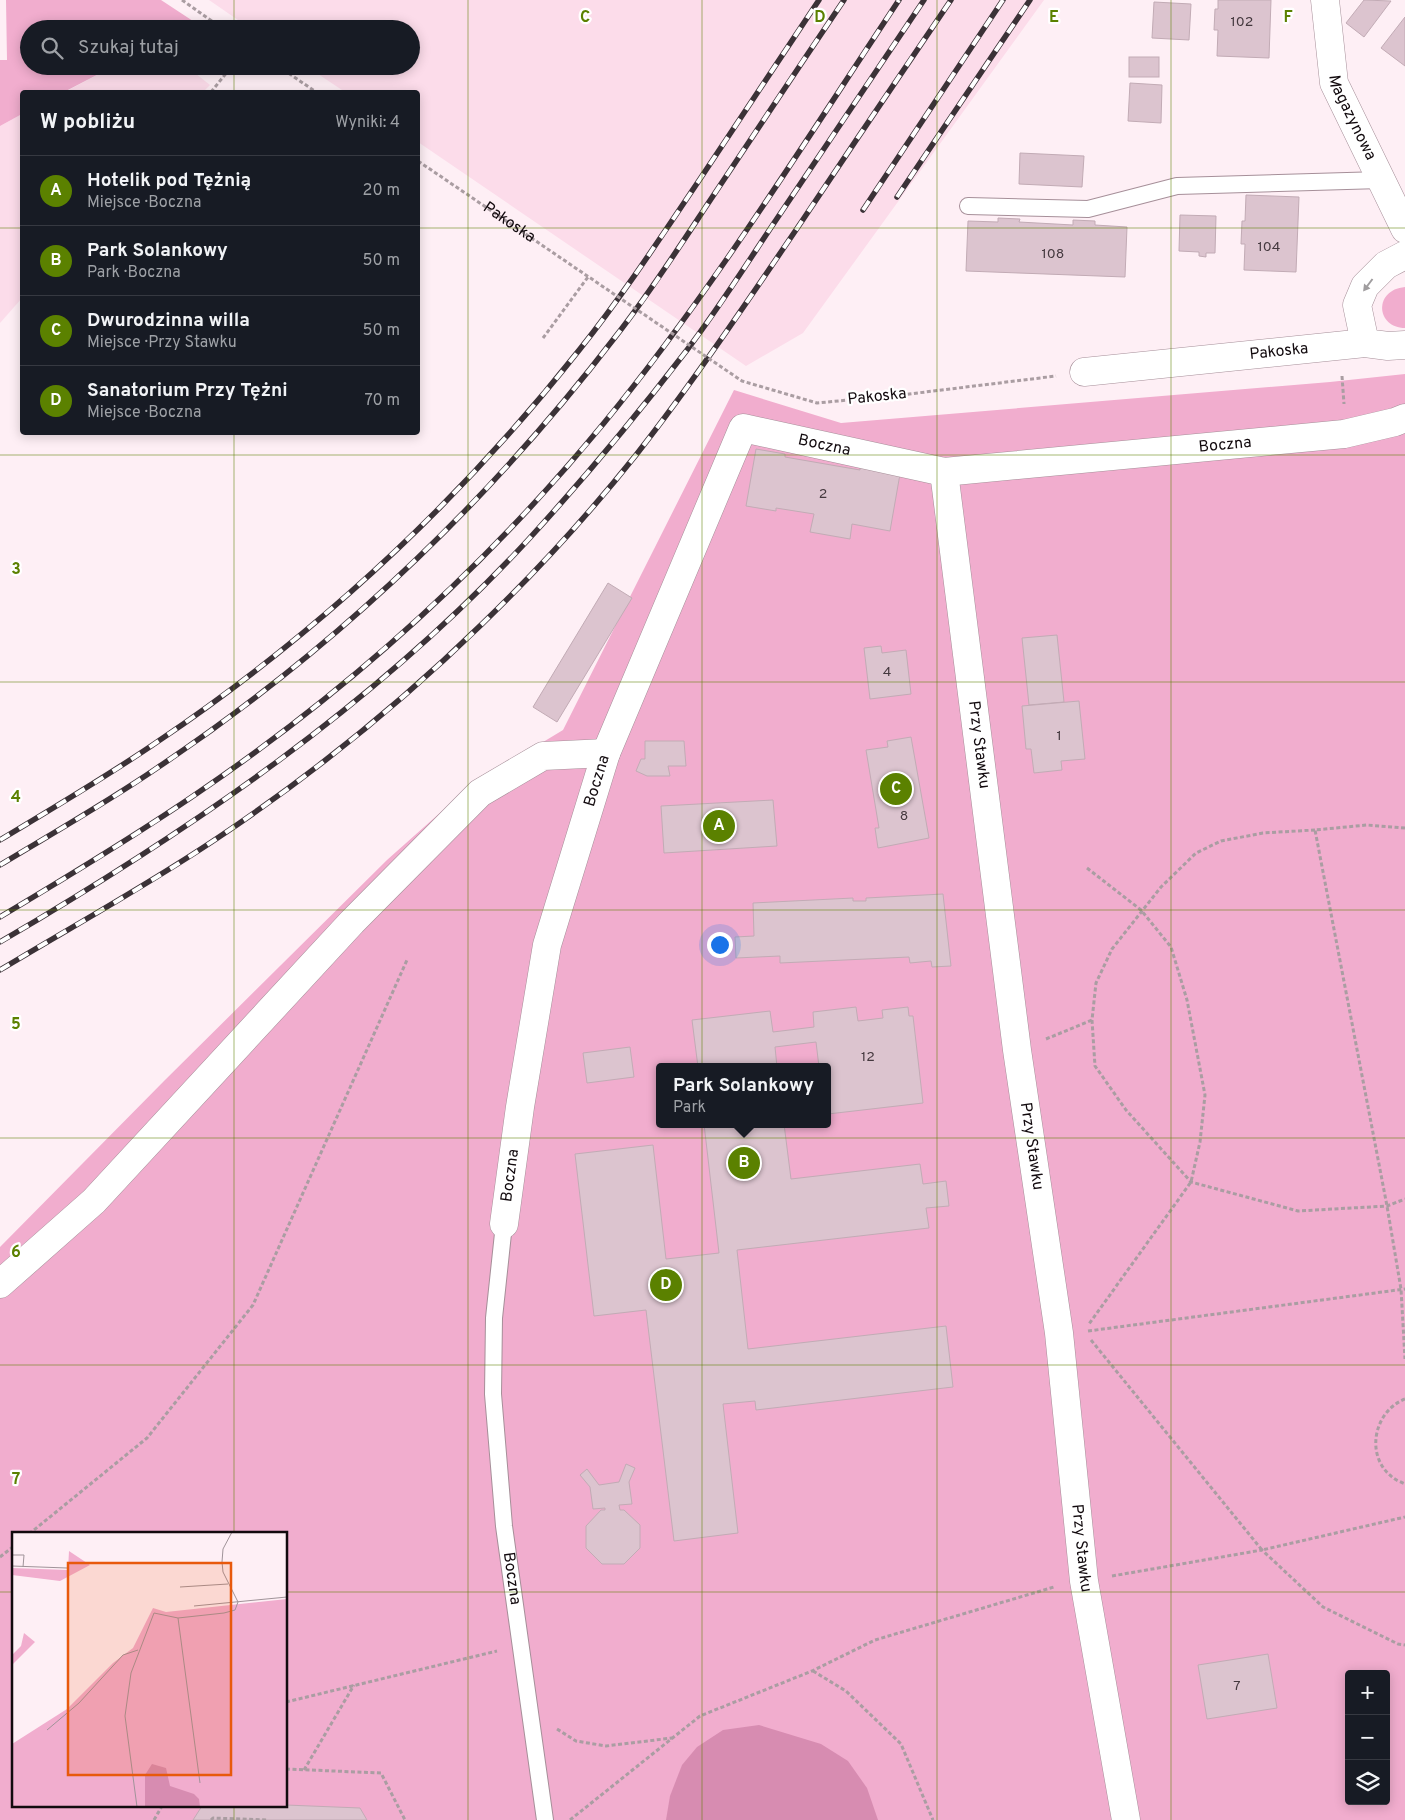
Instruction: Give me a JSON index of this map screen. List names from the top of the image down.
{
  "streets": {
    "street": [
      "Magazynowa",
      "Pakoska",
      "Boczna",
      "Przy Stawku"
    ]
  },
  "crossings": [
    ["Boczna", "Przy Stawku"]
  ],
  "house_numbers": [
    "102",
    "104",
    "108",
    "2",
    "4",
    "1",
    "8",
    "12",
    "7"
  ],
  "page": {
    "search": "Szukaj tutaj",
    "heading": ["W pobliżu", "Wyniki: 4"],
    "list": [
      {
        "mark": "A",
        "name": "Hotelik pod Tężnią",
        "note": "Miejsce · Boczna",
        "value": "20 m"
      },
      {
        "mark": "B",
        "name": "Park Solankowy",
        "note": "Park · Boczna",
        "value": "50 m"
      },
      {
        "mark": "C",
        "name": "Dwurodzinna willa",
        "note": "Miejsce · Przy Stawku",
        "value": "50 m"
      },
      {
        "mark": "D",
        "name": "Sanatorium Przy Tężni",
        "note": "Miejsce · Boczna",
        "value": "70 m"
      }
    ],
    "pins": [
      "C",
      "A",
      "B",
      "D"
    ],
    "popup": ["Park Solankowy", "Park"],
    "map_buttons": ["+", "−"]
  },
  "grid": {
    "columns": [
      "C",
      "D",
      "E",
      "F"
    ],
    "rows": [
      "3",
      "4",
      "5",
      "6",
      "7"
    ]
  }
}
